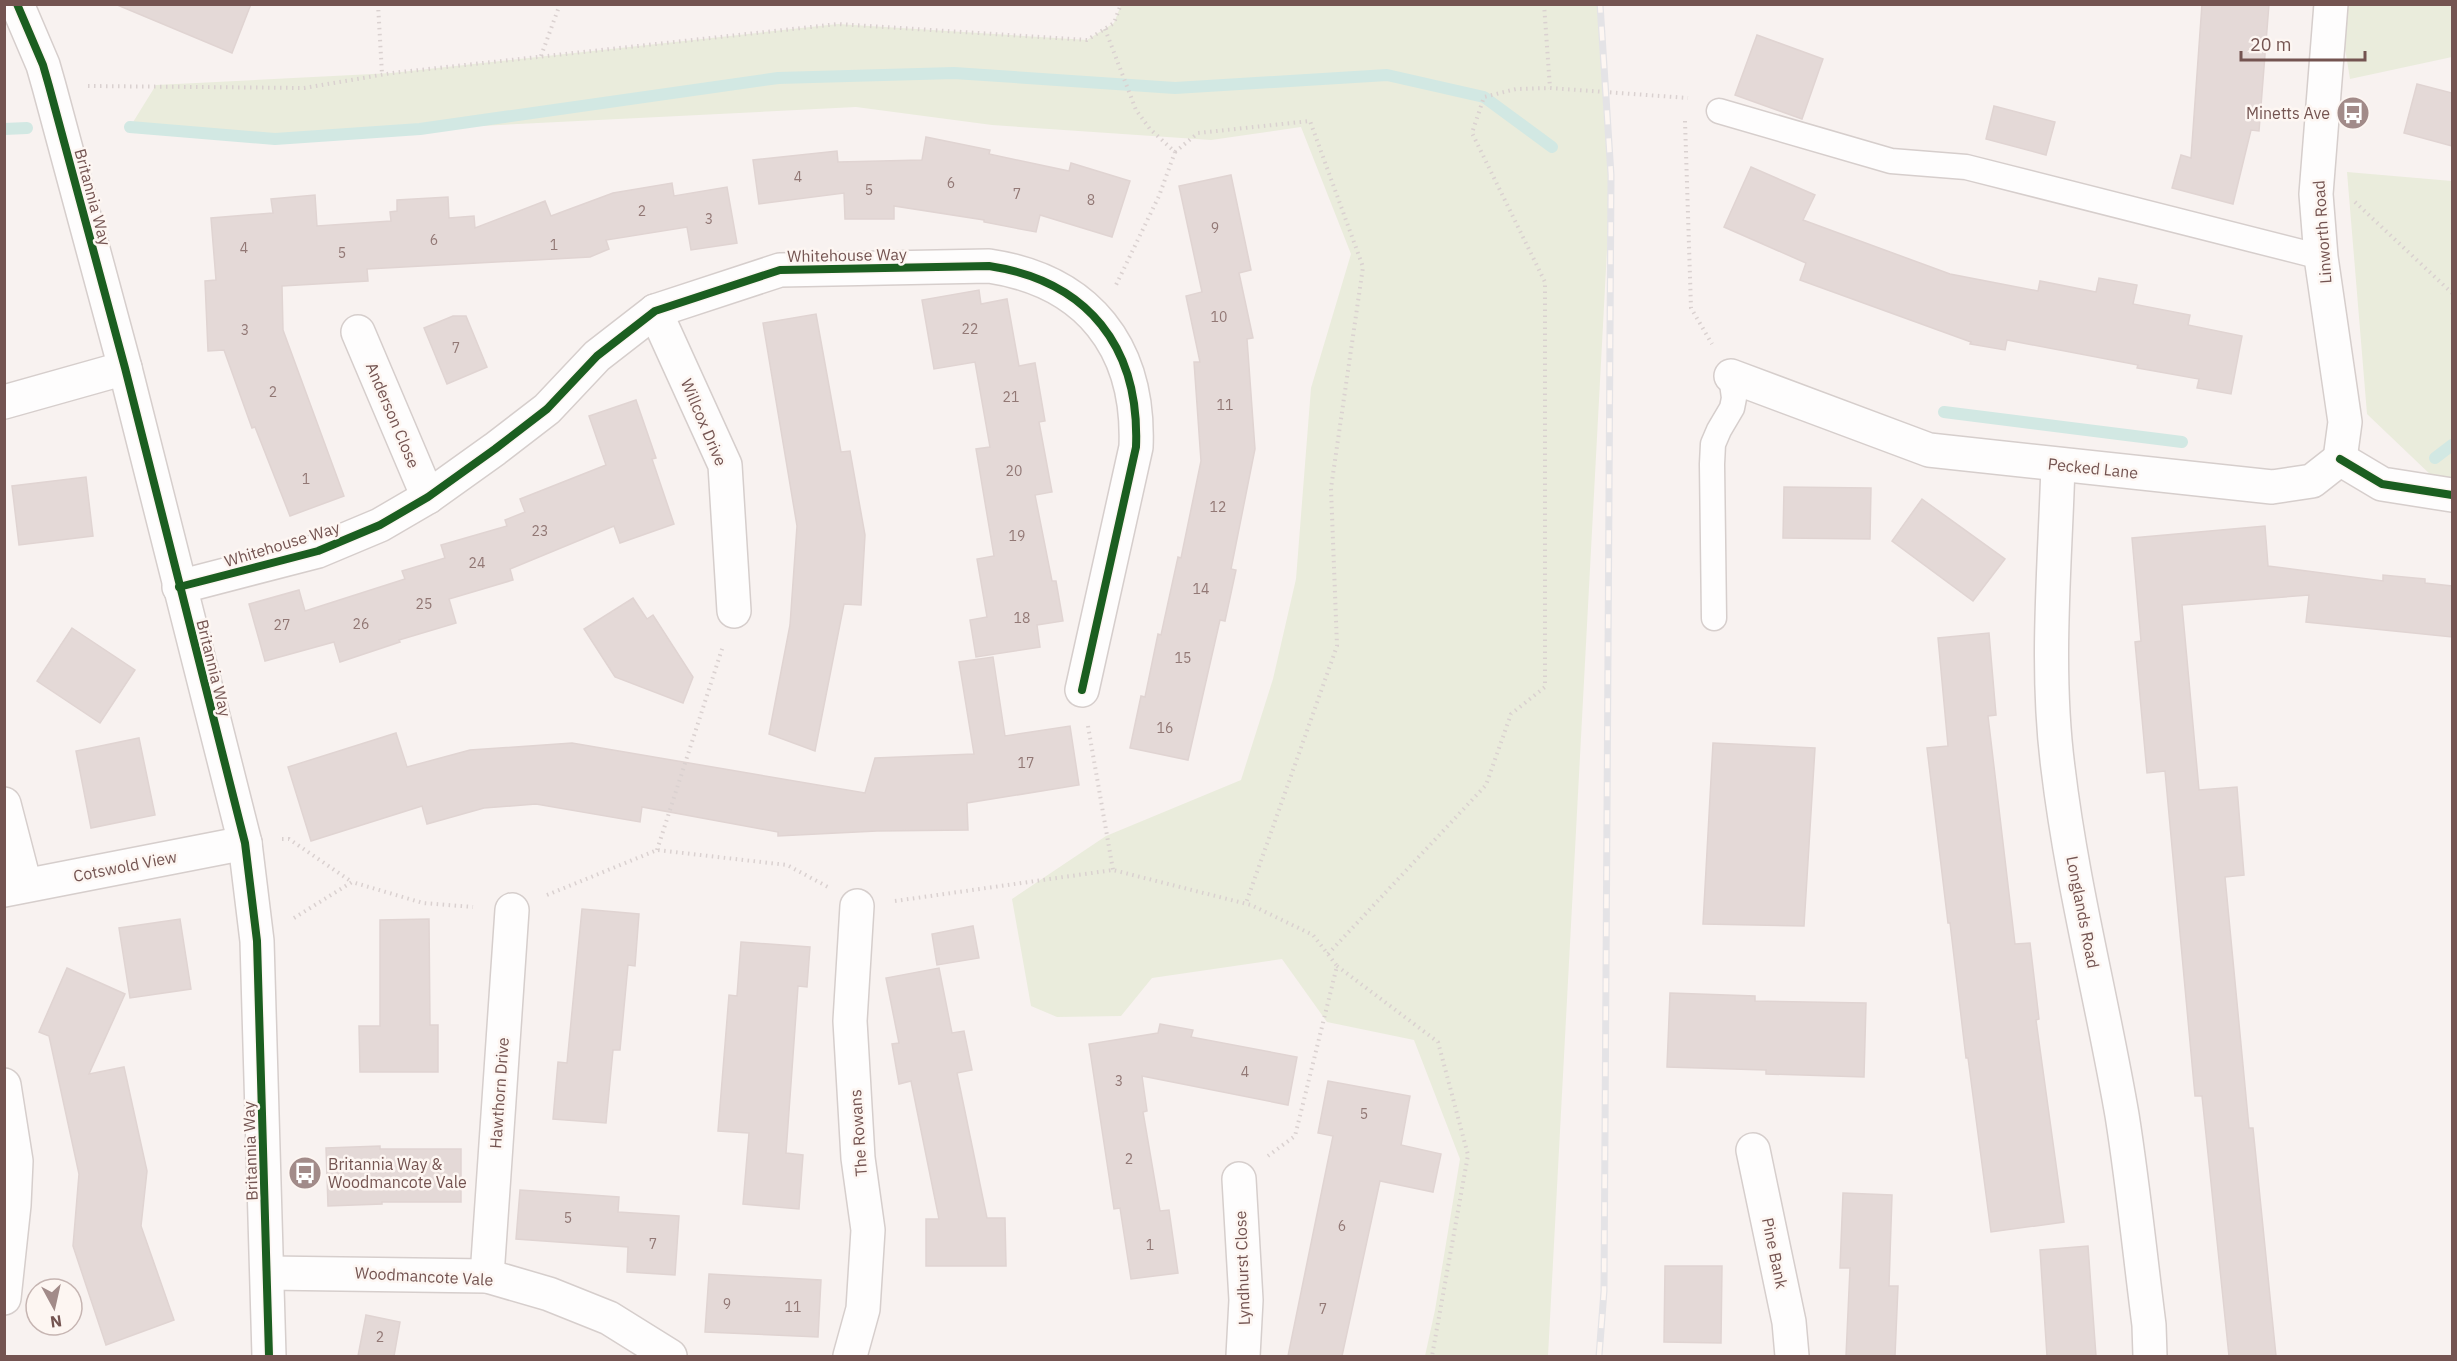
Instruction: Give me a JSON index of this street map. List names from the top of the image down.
{
  "streets": {
    "street": [
      "Britannia Way",
      "Linworth Road",
      "Whitehouse Way",
      "Anderson Close",
      "Willcox Drive",
      "Pecked Lane",
      "Cotswold View",
      "Longlands Road",
      "Hawthorn Drive",
      "The Rowans",
      "Pine Bank",
      "Lyndhurst Close",
      "Woodmancote Vale"
    ]
  },
  "crossings": [
    ["Britannia Way", "Whitehouse Way"],
    ["Britannia Way", "Cotswold View"],
    ["Britannia Way", "Woodmancote Vale"],
    ["Linworth Road", "Pecked Lane"],
    ["Whitehouse Way", "Anderson Close"],
    ["Whitehouse Way", "Willcox Drive"],
    ["Pecked Lane", "Longlands Road"],
    ["Hawthorn Drive", "Woodmancote Vale"]
  ],
  "places": {
    "bus stop": ["Minetts Ave", "Britannia Way & Woodmancote Vale"]
  },
  "house_numbers": [
    "4",
    "6",
    "5",
    "7",
    "8",
    "2",
    "3",
    "9",
    "6",
    "1",
    "4",
    "5",
    "10",
    "22",
    "3",
    "7",
    "2",
    "21",
    "11",
    "20",
    "1",
    "12",
    "23",
    "19",
    "24",
    "14",
    "25",
    "18",
    "26",
    "27",
    "15",
    "16",
    "17",
    "4",
    "3",
    "5",
    "2",
    "5",
    "6",
    "7",
    "1",
    "9",
    "11",
    "7",
    "2"
  ],
  "scale_bar": "20 m",
  "north": "bottom"
}
